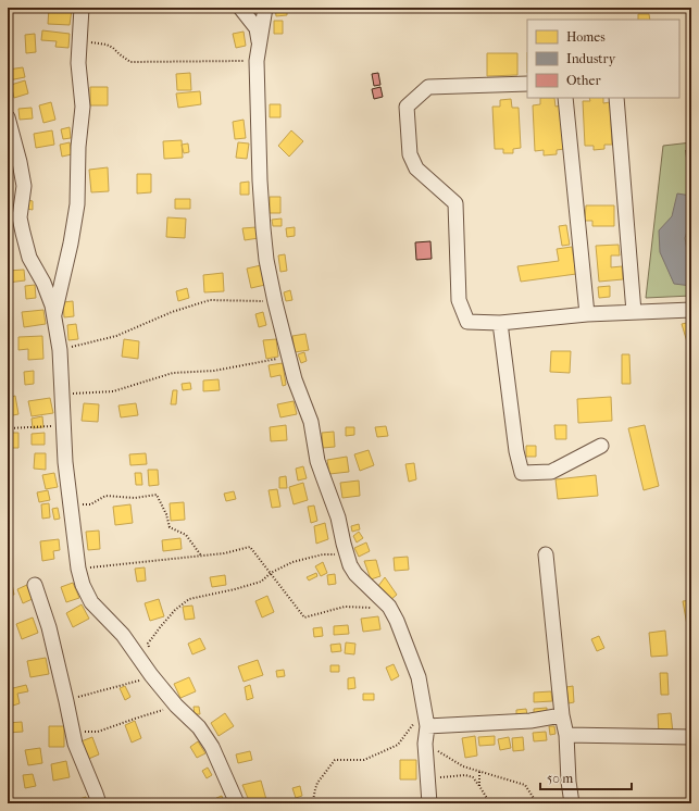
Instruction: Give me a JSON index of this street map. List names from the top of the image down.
{
  "legend": ["Homes", "Industry", "Other"],
  "scale_bar": "50 m"
}
